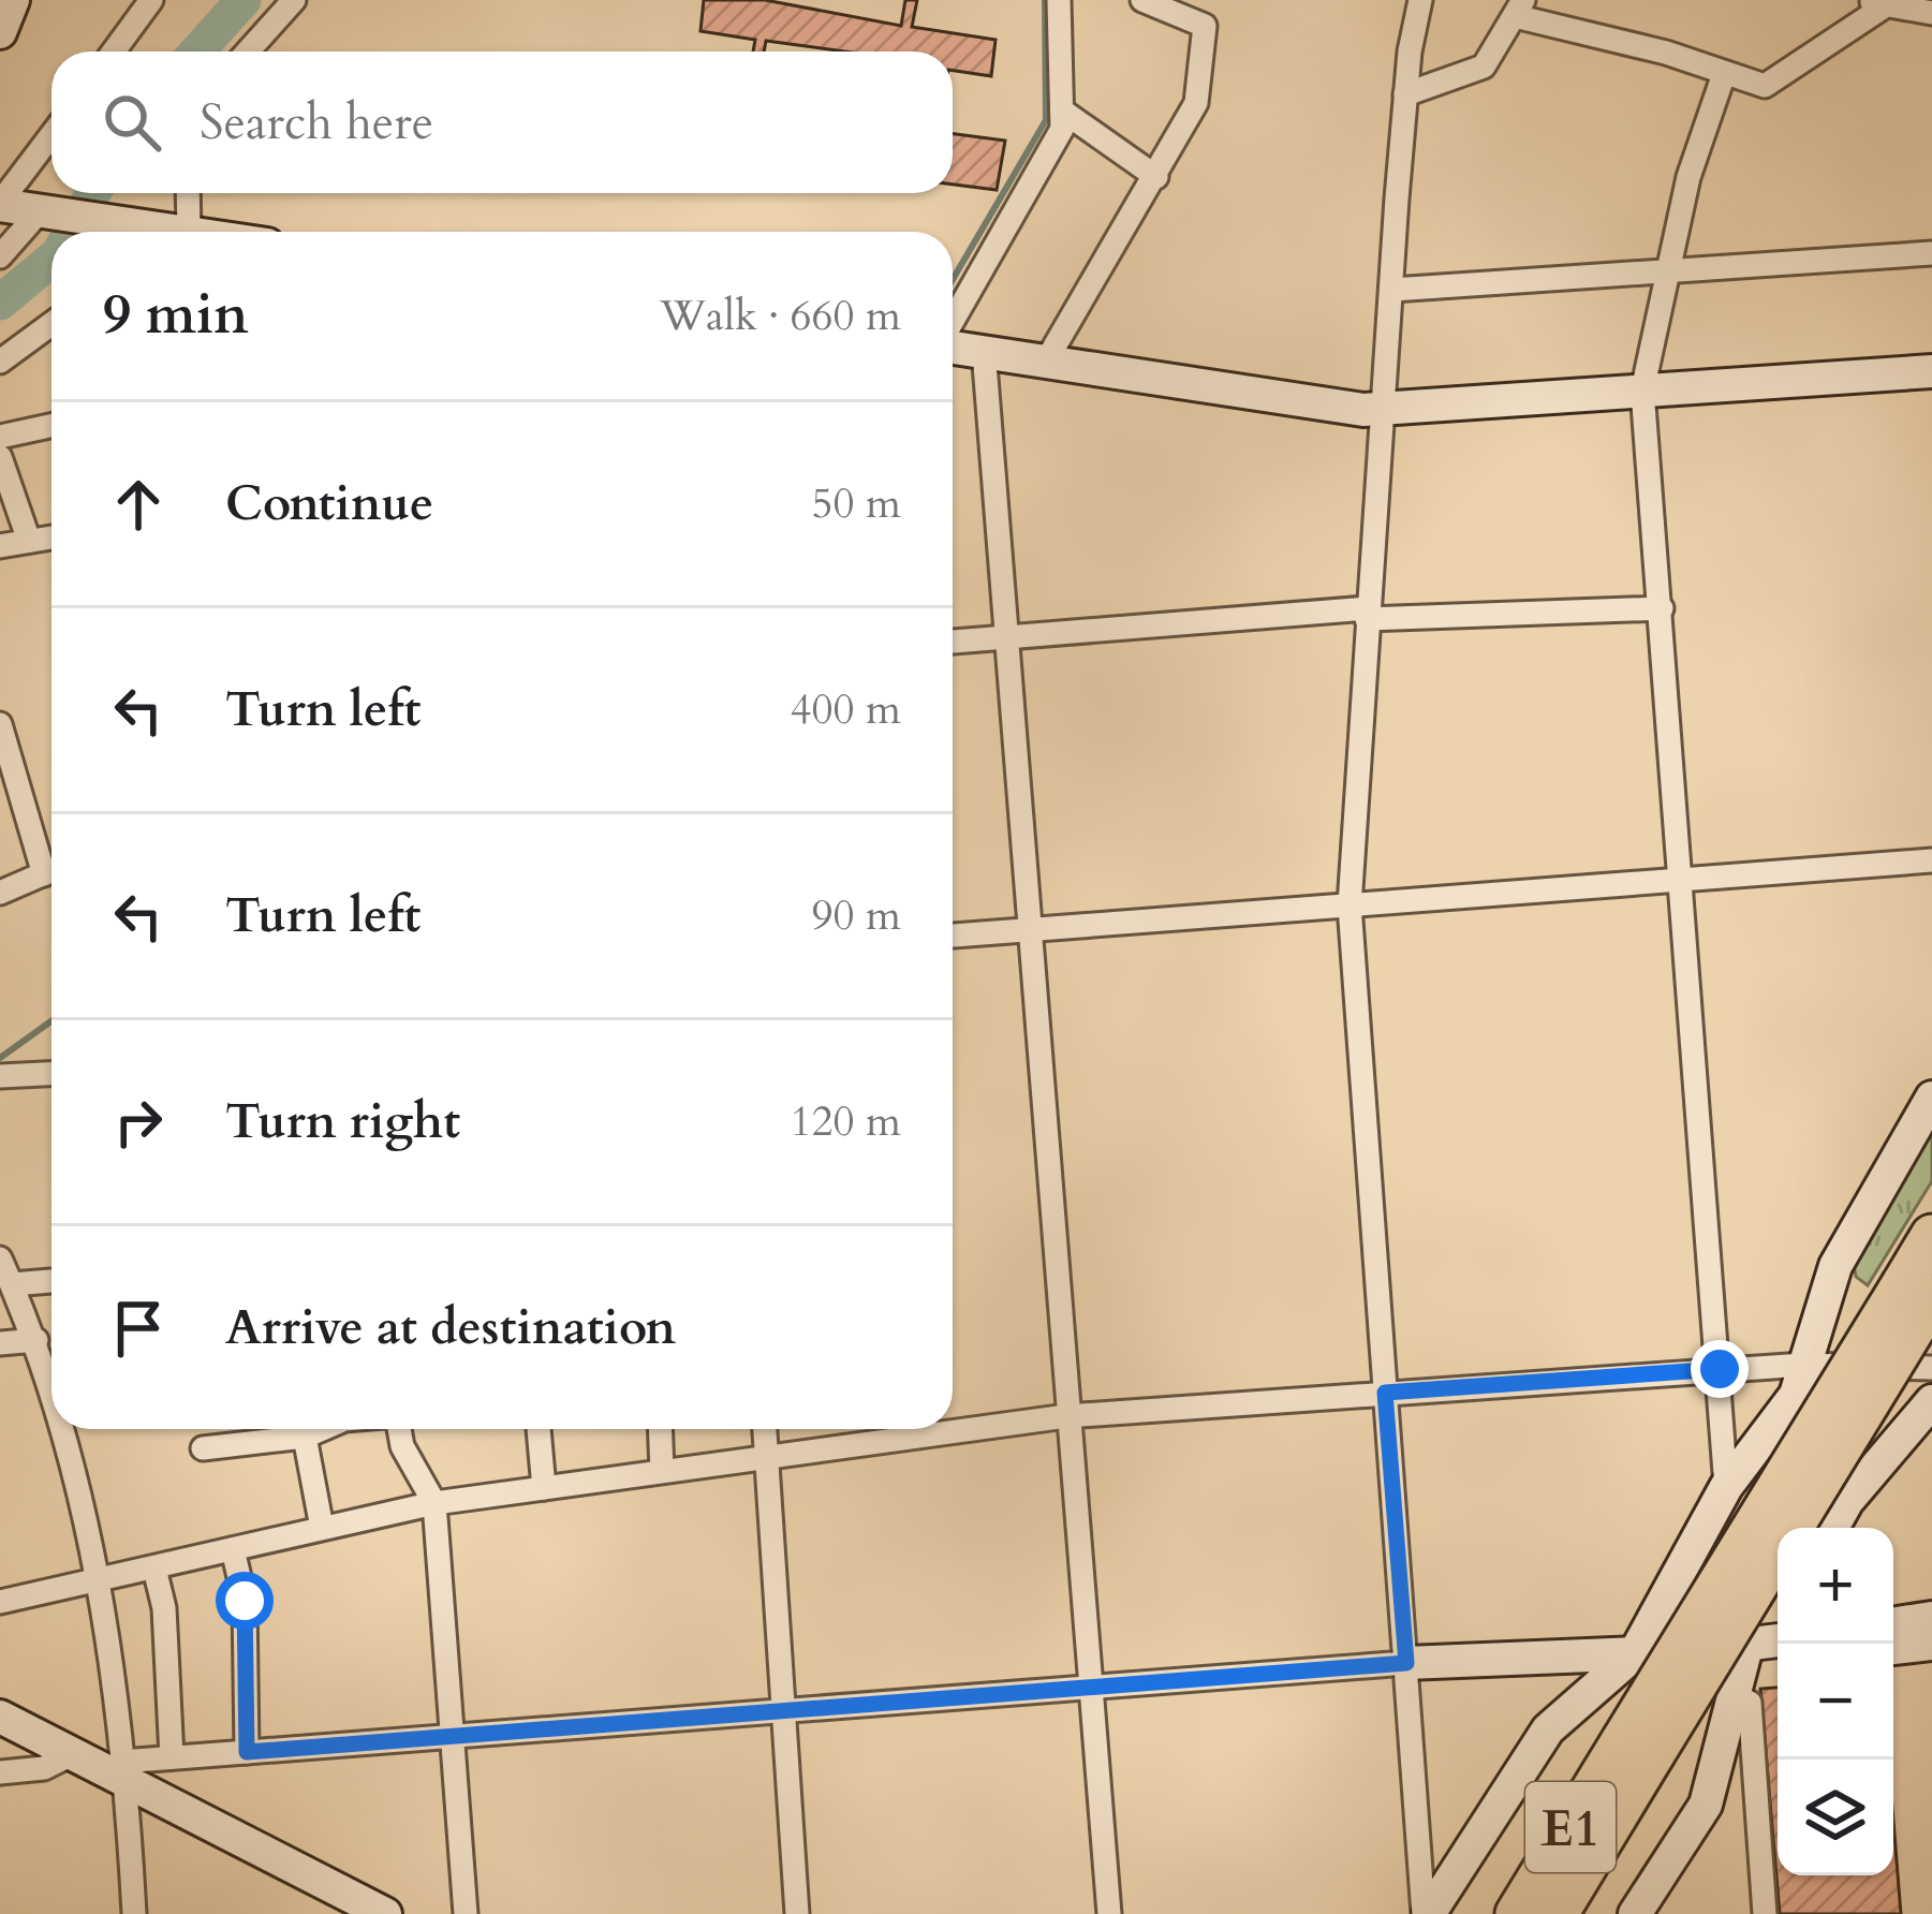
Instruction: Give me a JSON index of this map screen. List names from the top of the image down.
{
  "streets": {
    "highway": ["E1"]
  },
  "page": {
    "search": "Search here",
    "heading": ["9 min", "Walk · 660 m"],
    "list": [
      ["Continue", "50 m"],
      ["Turn left", "400 m"],
      ["Turn left", "90 m"],
      ["Turn right", "120 m"],
      "Arrive at destination"
    ],
    "map_buttons": ["+", "−"]
  }
}
